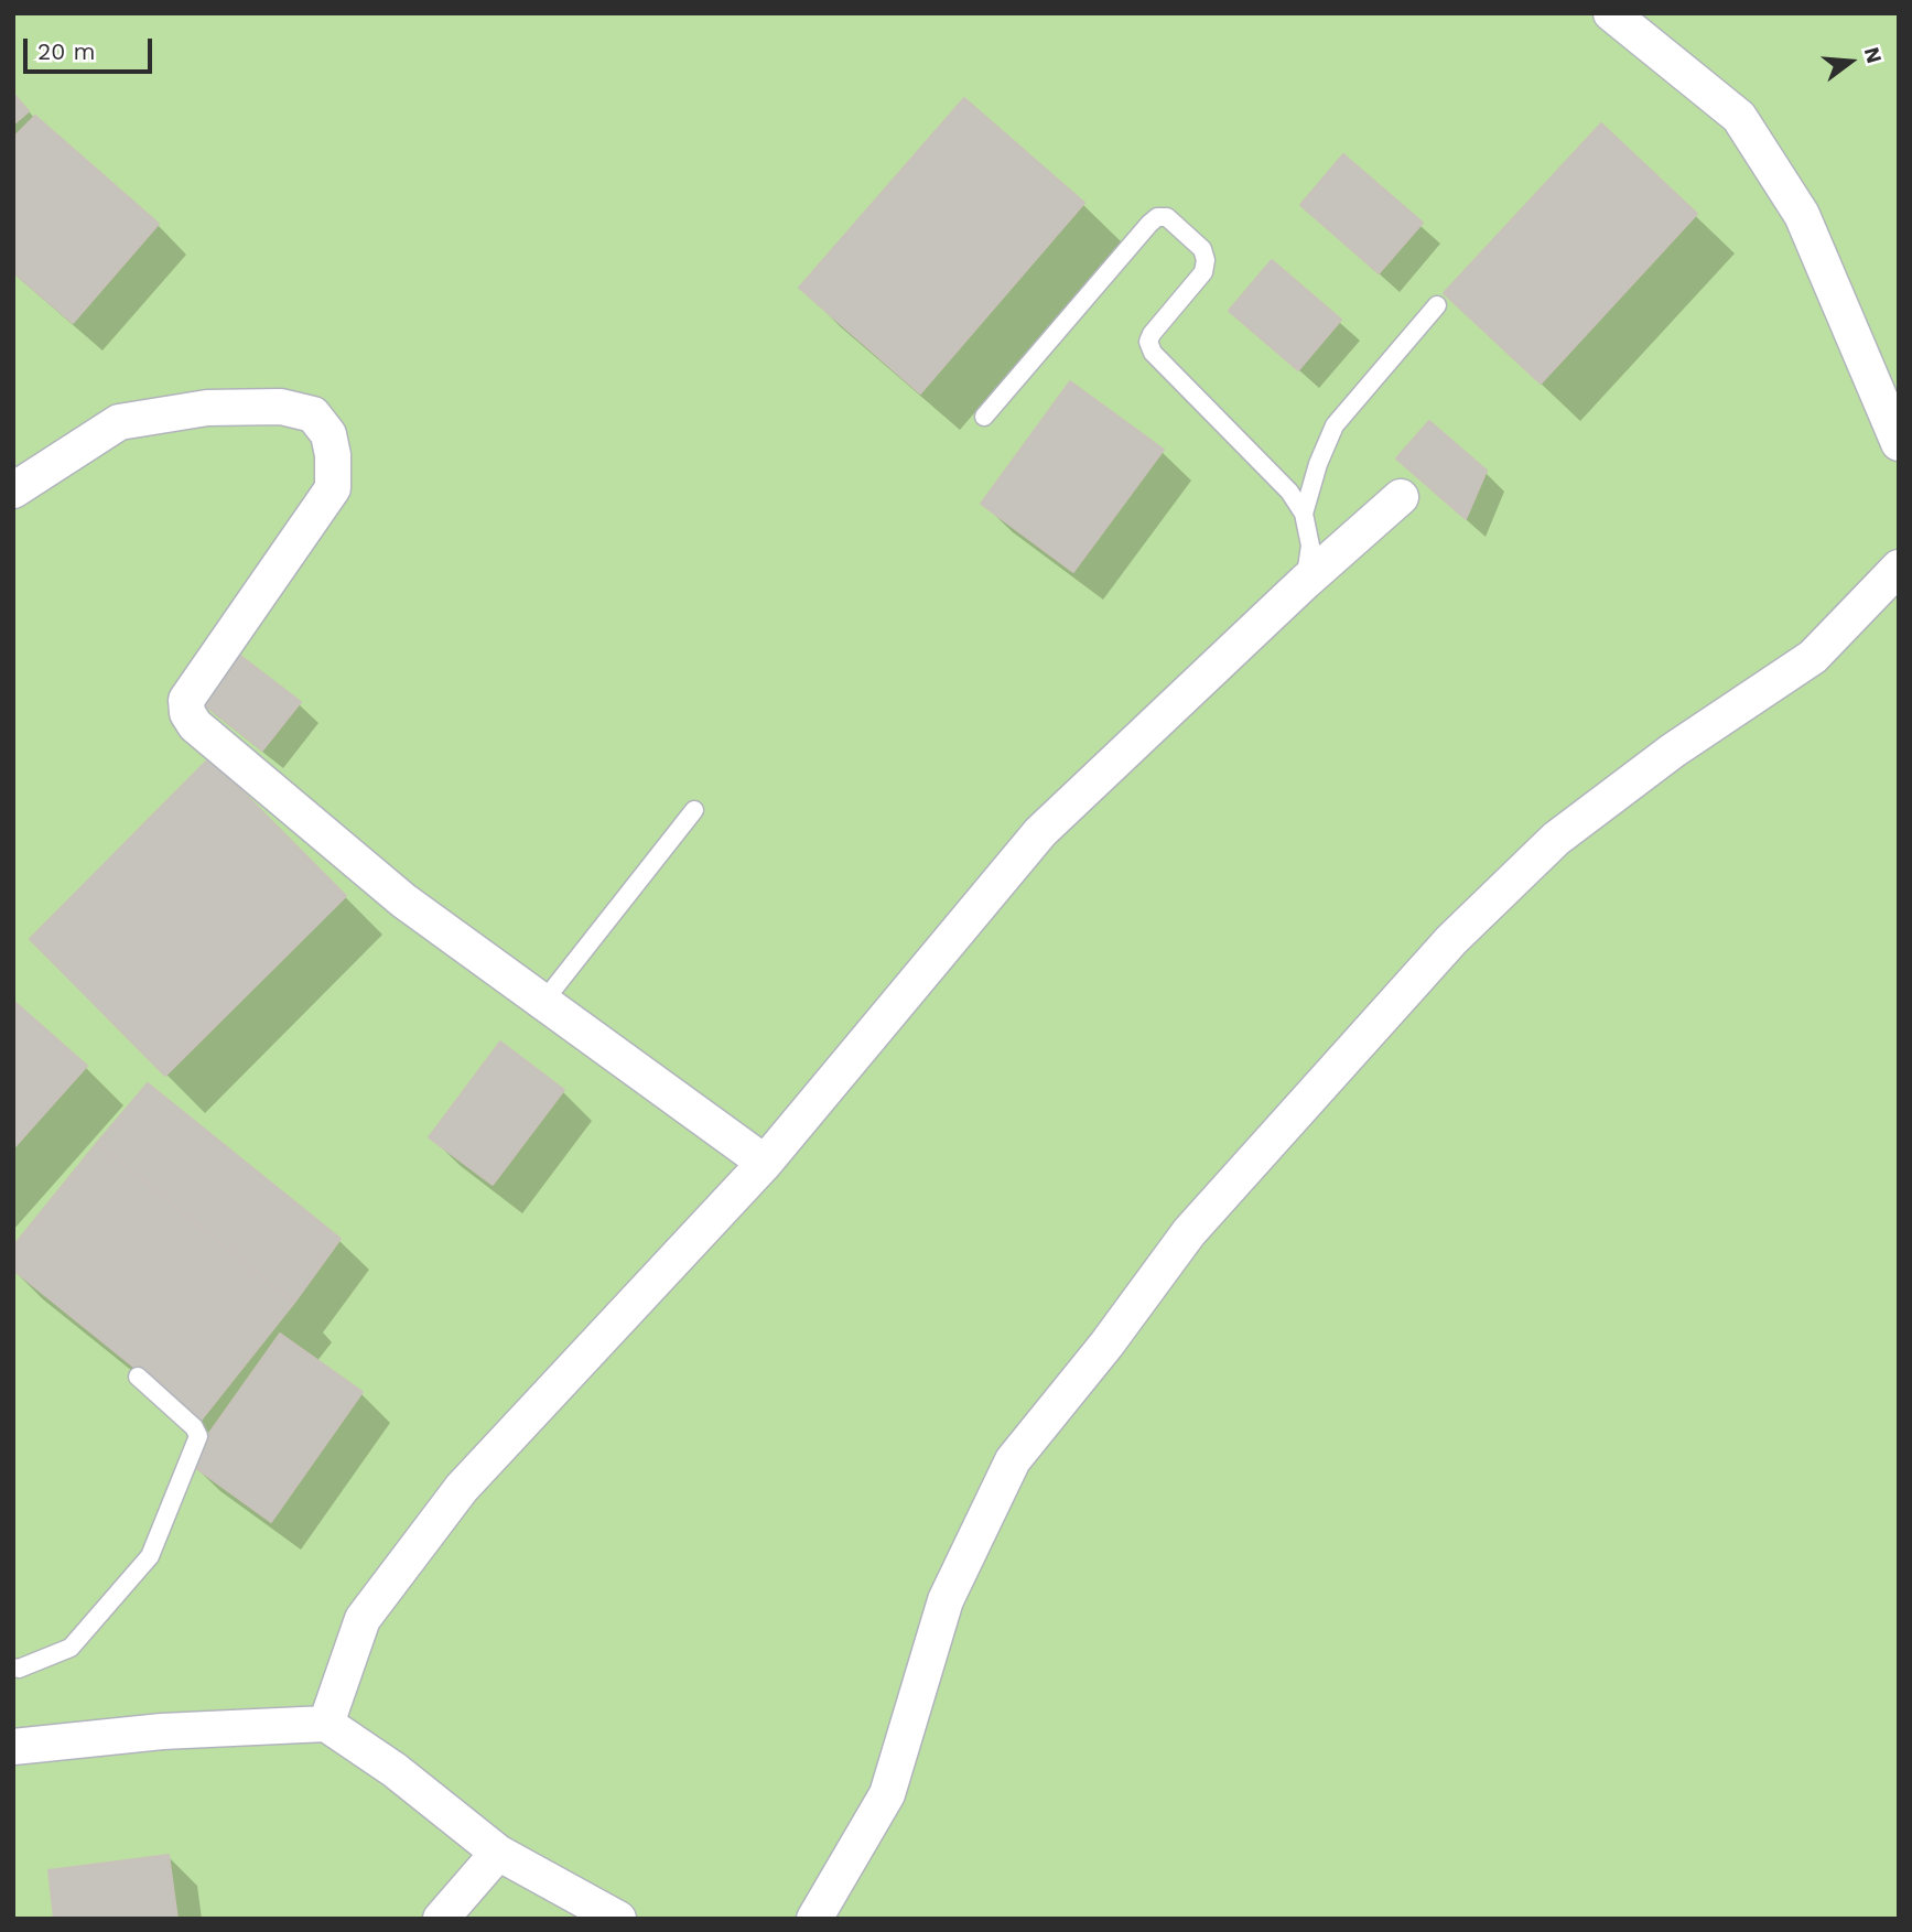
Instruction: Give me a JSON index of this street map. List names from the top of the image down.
{
  "scale_bar": "20 m",
  "north": "right"
}
